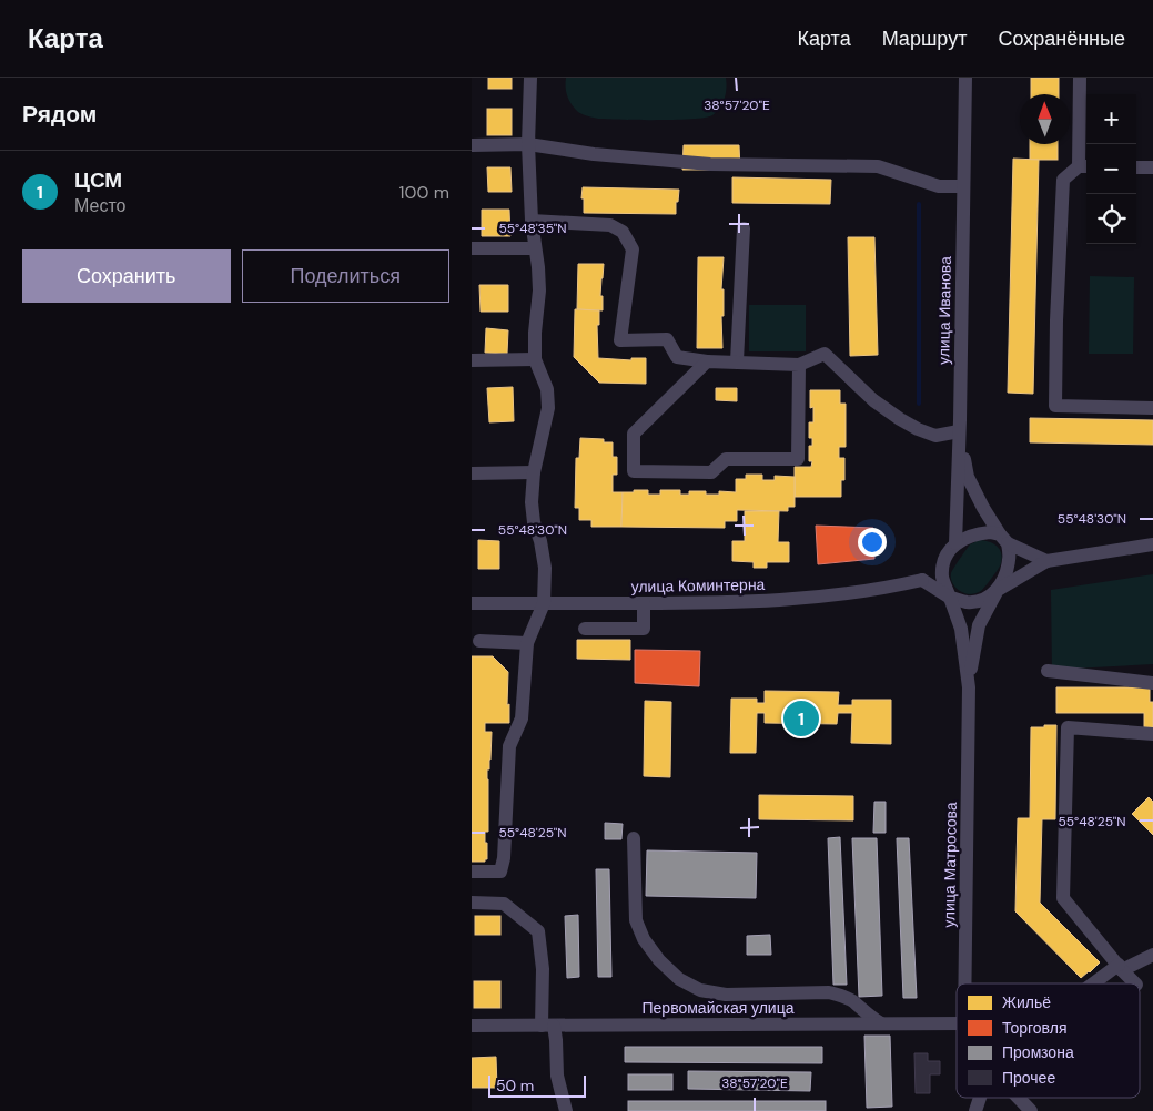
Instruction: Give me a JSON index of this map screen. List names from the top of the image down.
{
  "streets": {
    "street": [
      "улица Иванова",
      "улица Коминтерна",
      "улица Матросова",
      "Первомайская улица"
    ]
  },
  "crossings": [
    ["улица Иванова", "улица Матросова"]
  ],
  "legend": [
    "Жильё",
    "Торговля",
    "Промзона",
    "Прочее"
  ],
  "scale_bar": "50 m",
  "north": "top",
  "page": {
    "header": "Карта",
    "nav": ["Карта", "Маршрут", "Сохранённые"],
    "heading": "Рядом",
    "map_buttons": ["+", "−"],
    "list": [
      {
        "mark": "1",
        "name": "ЦСМ",
        "note": "Место",
        "value": "100 m"
      }
    ],
    "buttons": ["Сохранить", "Поделиться"],
    "pins": "1",
    "scale": "50 m"
  },
  "coordinates": [
    "38°57'20\"E",
    "55°48'35\"N",
    "55°48'30\"N",
    "55°48'25\"N"
  ]
}
